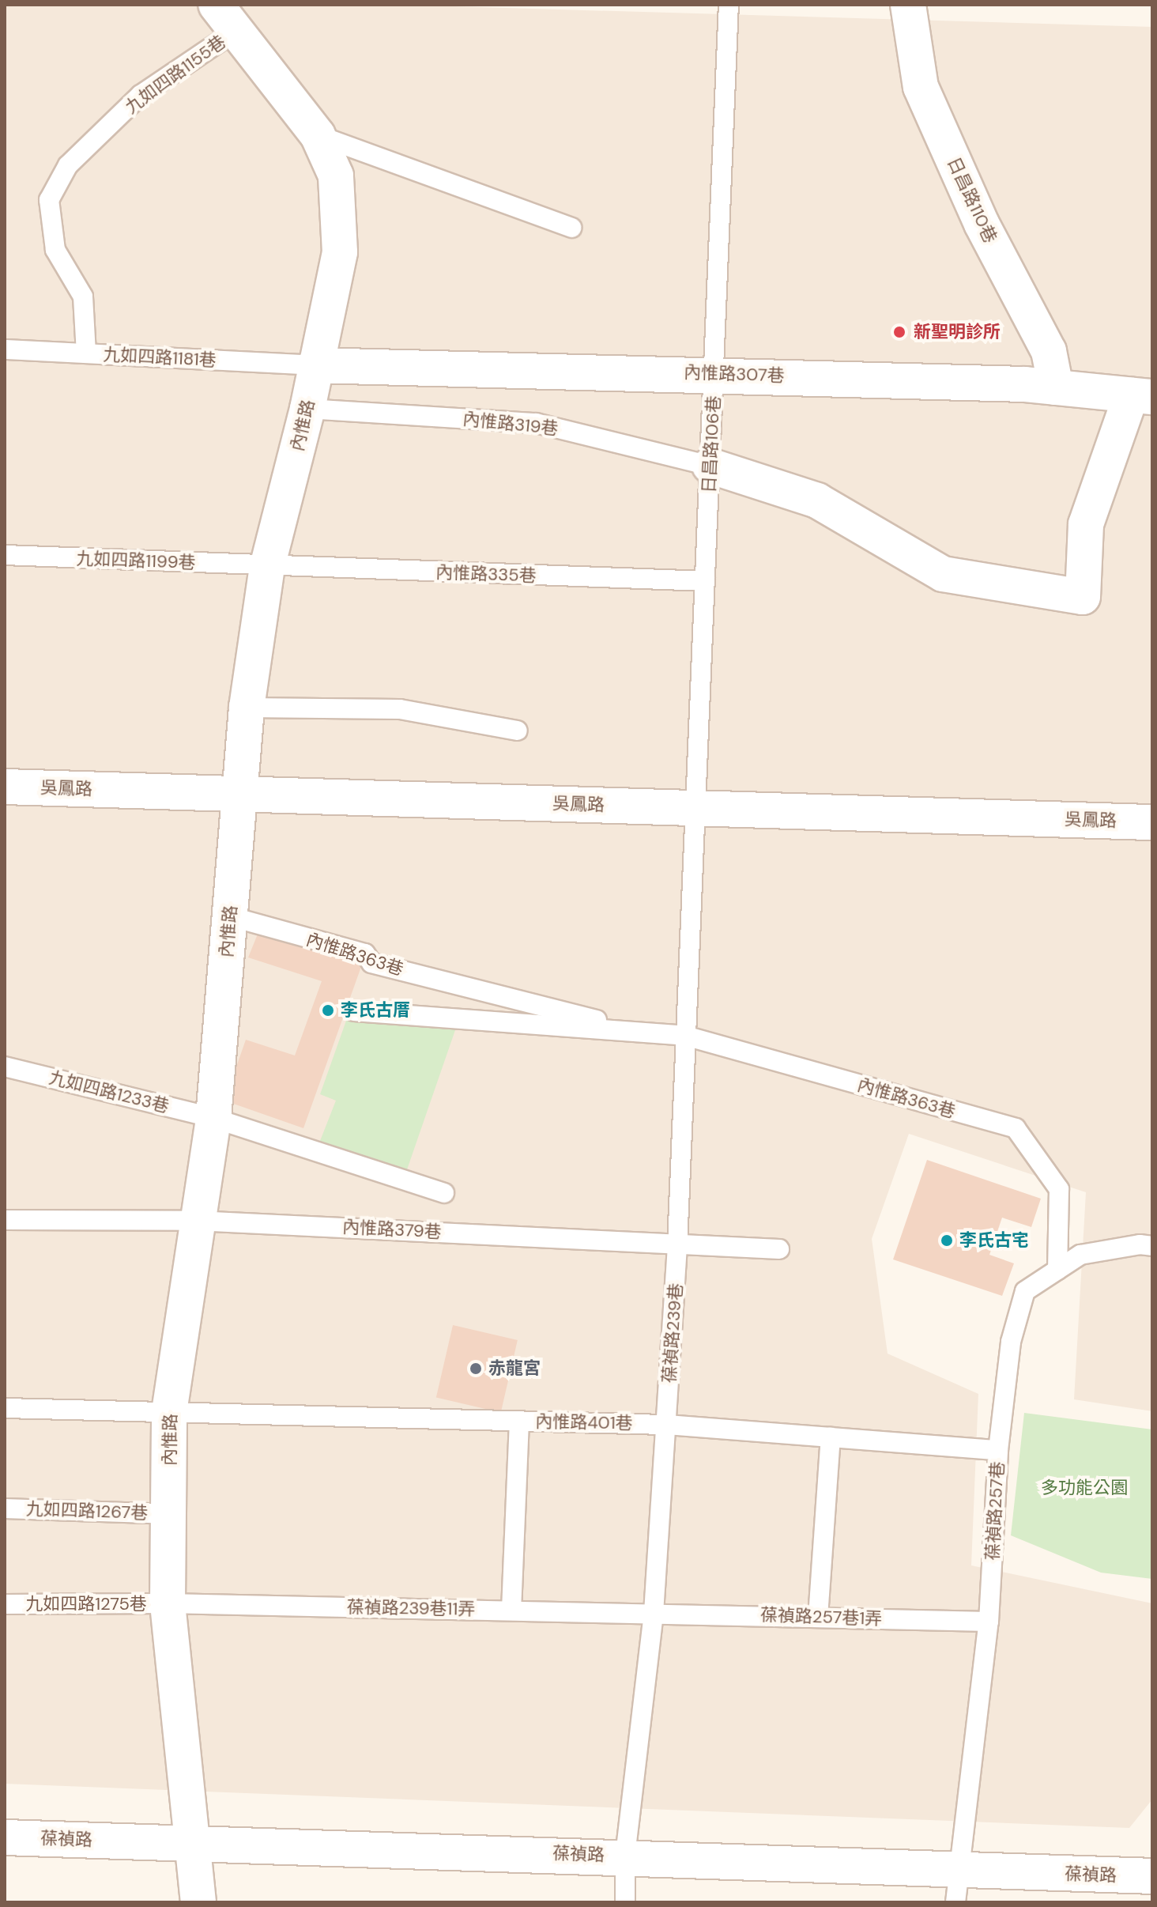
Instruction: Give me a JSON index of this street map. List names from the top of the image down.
{
  "streets": {
    "street": [
      "日昌路110巷",
      "內惟路307巷",
      "內惟路",
      "吳鳳路",
      "葆禎路"
    ],
    "lane": [
      "九如四路1155巷",
      "九如四路1181巷",
      "內惟路319巷",
      "日昌路106巷",
      "九如四路1199巷",
      "內惟路335巷",
      "內惟路363巷",
      "九如四路1233巷",
      "內惟路379巷",
      "葆禎路239巷",
      "內惟路401巷",
      "九如四路1267巷",
      "葆禎路257巷",
      "九如四路1275巷",
      "葆禎路239巷11弄",
      "葆禎路257巷1弄"
    ]
  },
  "crossings": [
    ["九如四路1155巷", "九如四路1181巷"],
    ["九如四路1155巷", "內惟路"],
    ["日昌路110巷", "內惟路307巷"],
    ["九如四路1181巷", "內惟路307巷"],
    ["九如四路1181巷", "內惟路"],
    ["內惟路307巷", "內惟路"],
    ["內惟路307巷", "日昌路106巷"],
    ["內惟路319巷", "內惟路"],
    ["內惟路319巷", "日昌路106巷"],
    ["內惟路", "九如四路1199巷"],
    ["內惟路", "內惟路335巷"],
    ["內惟路", "吳鳳路"],
    ["內惟路", "內惟路363巷"],
    ["內惟路", "九如四路1233巷"],
    ["內惟路", "內惟路379巷"],
    ["內惟路", "內惟路401巷"],
    ["內惟路", "九如四路1267巷"],
    ["內惟路", "九如四路1275巷"],
    ["內惟路", "葆禎路239巷11弄"],
    ["內惟路", "葆禎路"],
    ["日昌路106巷", "內惟路335巷"],
    ["日昌路106巷", "吳鳳路"],
    ["日昌路106巷", "葆禎路239巷"],
    ["九如四路1199巷", "內惟路335巷"],
    ["吳鳳路", "葆禎路239巷"],
    ["內惟路363巷", "葆禎路239巷"],
    ["內惟路363巷", "葆禎路257巷"],
    ["內惟路379巷", "葆禎路239巷"],
    ["葆禎路239巷", "內惟路401巷"],
    ["葆禎路239巷", "葆禎路239巷11弄"],
    ["葆禎路239巷", "葆禎路257巷1弄"],
    ["葆禎路239巷", "葆禎路"],
    ["內惟路401巷", "葆禎路257巷"],
    ["葆禎路257巷", "葆禎路257巷1弄"],
    ["葆禎路257巷", "葆禎路"],
    ["九如四路1275巷", "葆禎路239巷11弄"],
    ["葆禎路239巷11弄", "葆禎路257巷1弄"]
  ],
  "parks": ["多功能公園"],
  "places": [
    "新聖明診所",
    "李氏古厝",
    "李氏古宅",
    "赤龍宮"
  ]
}
